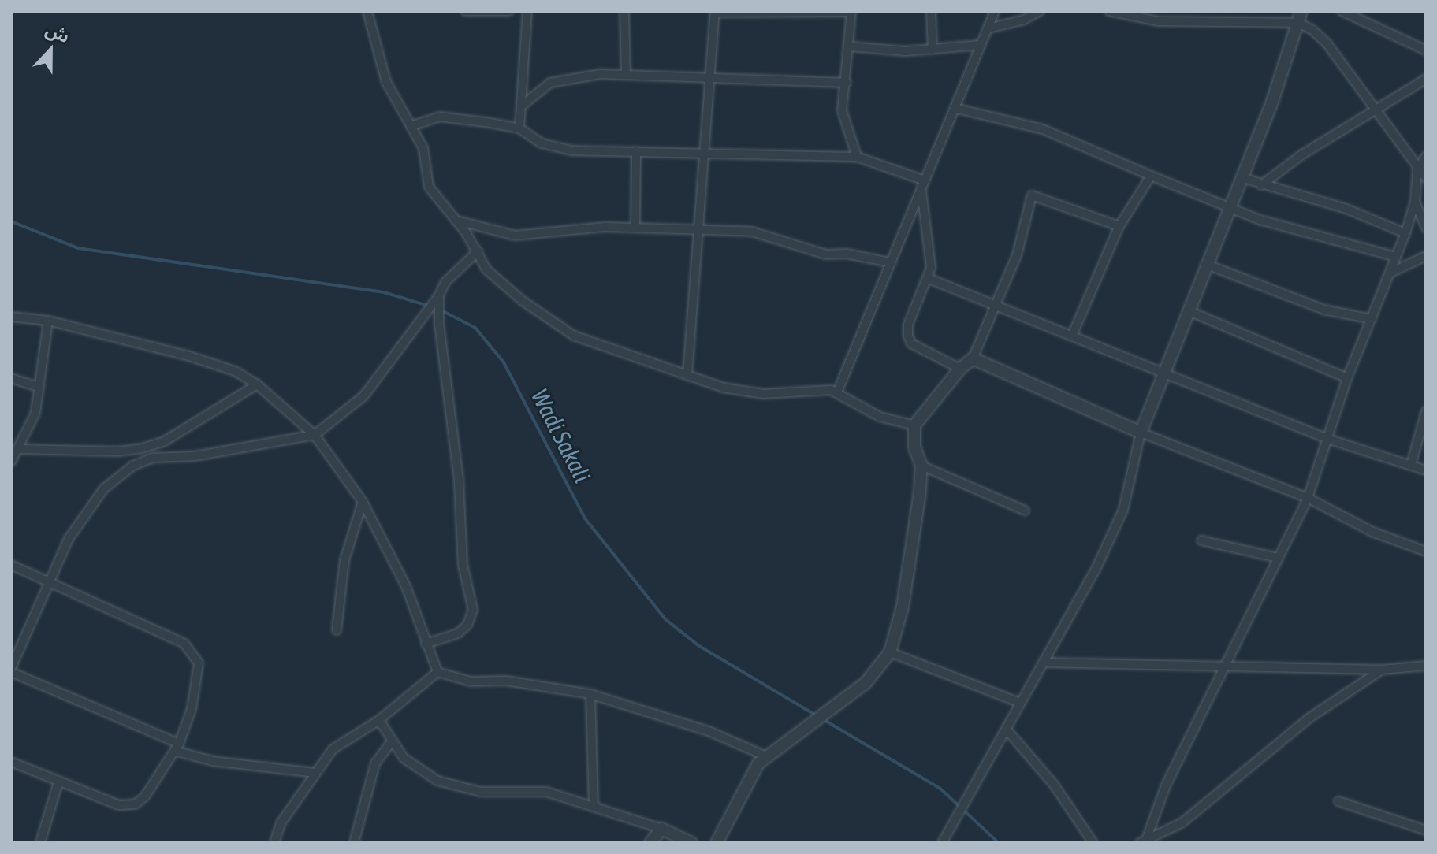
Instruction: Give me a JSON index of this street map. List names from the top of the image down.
{
  "water": ["Wadi Sakali"],
  "north": "top"
}
